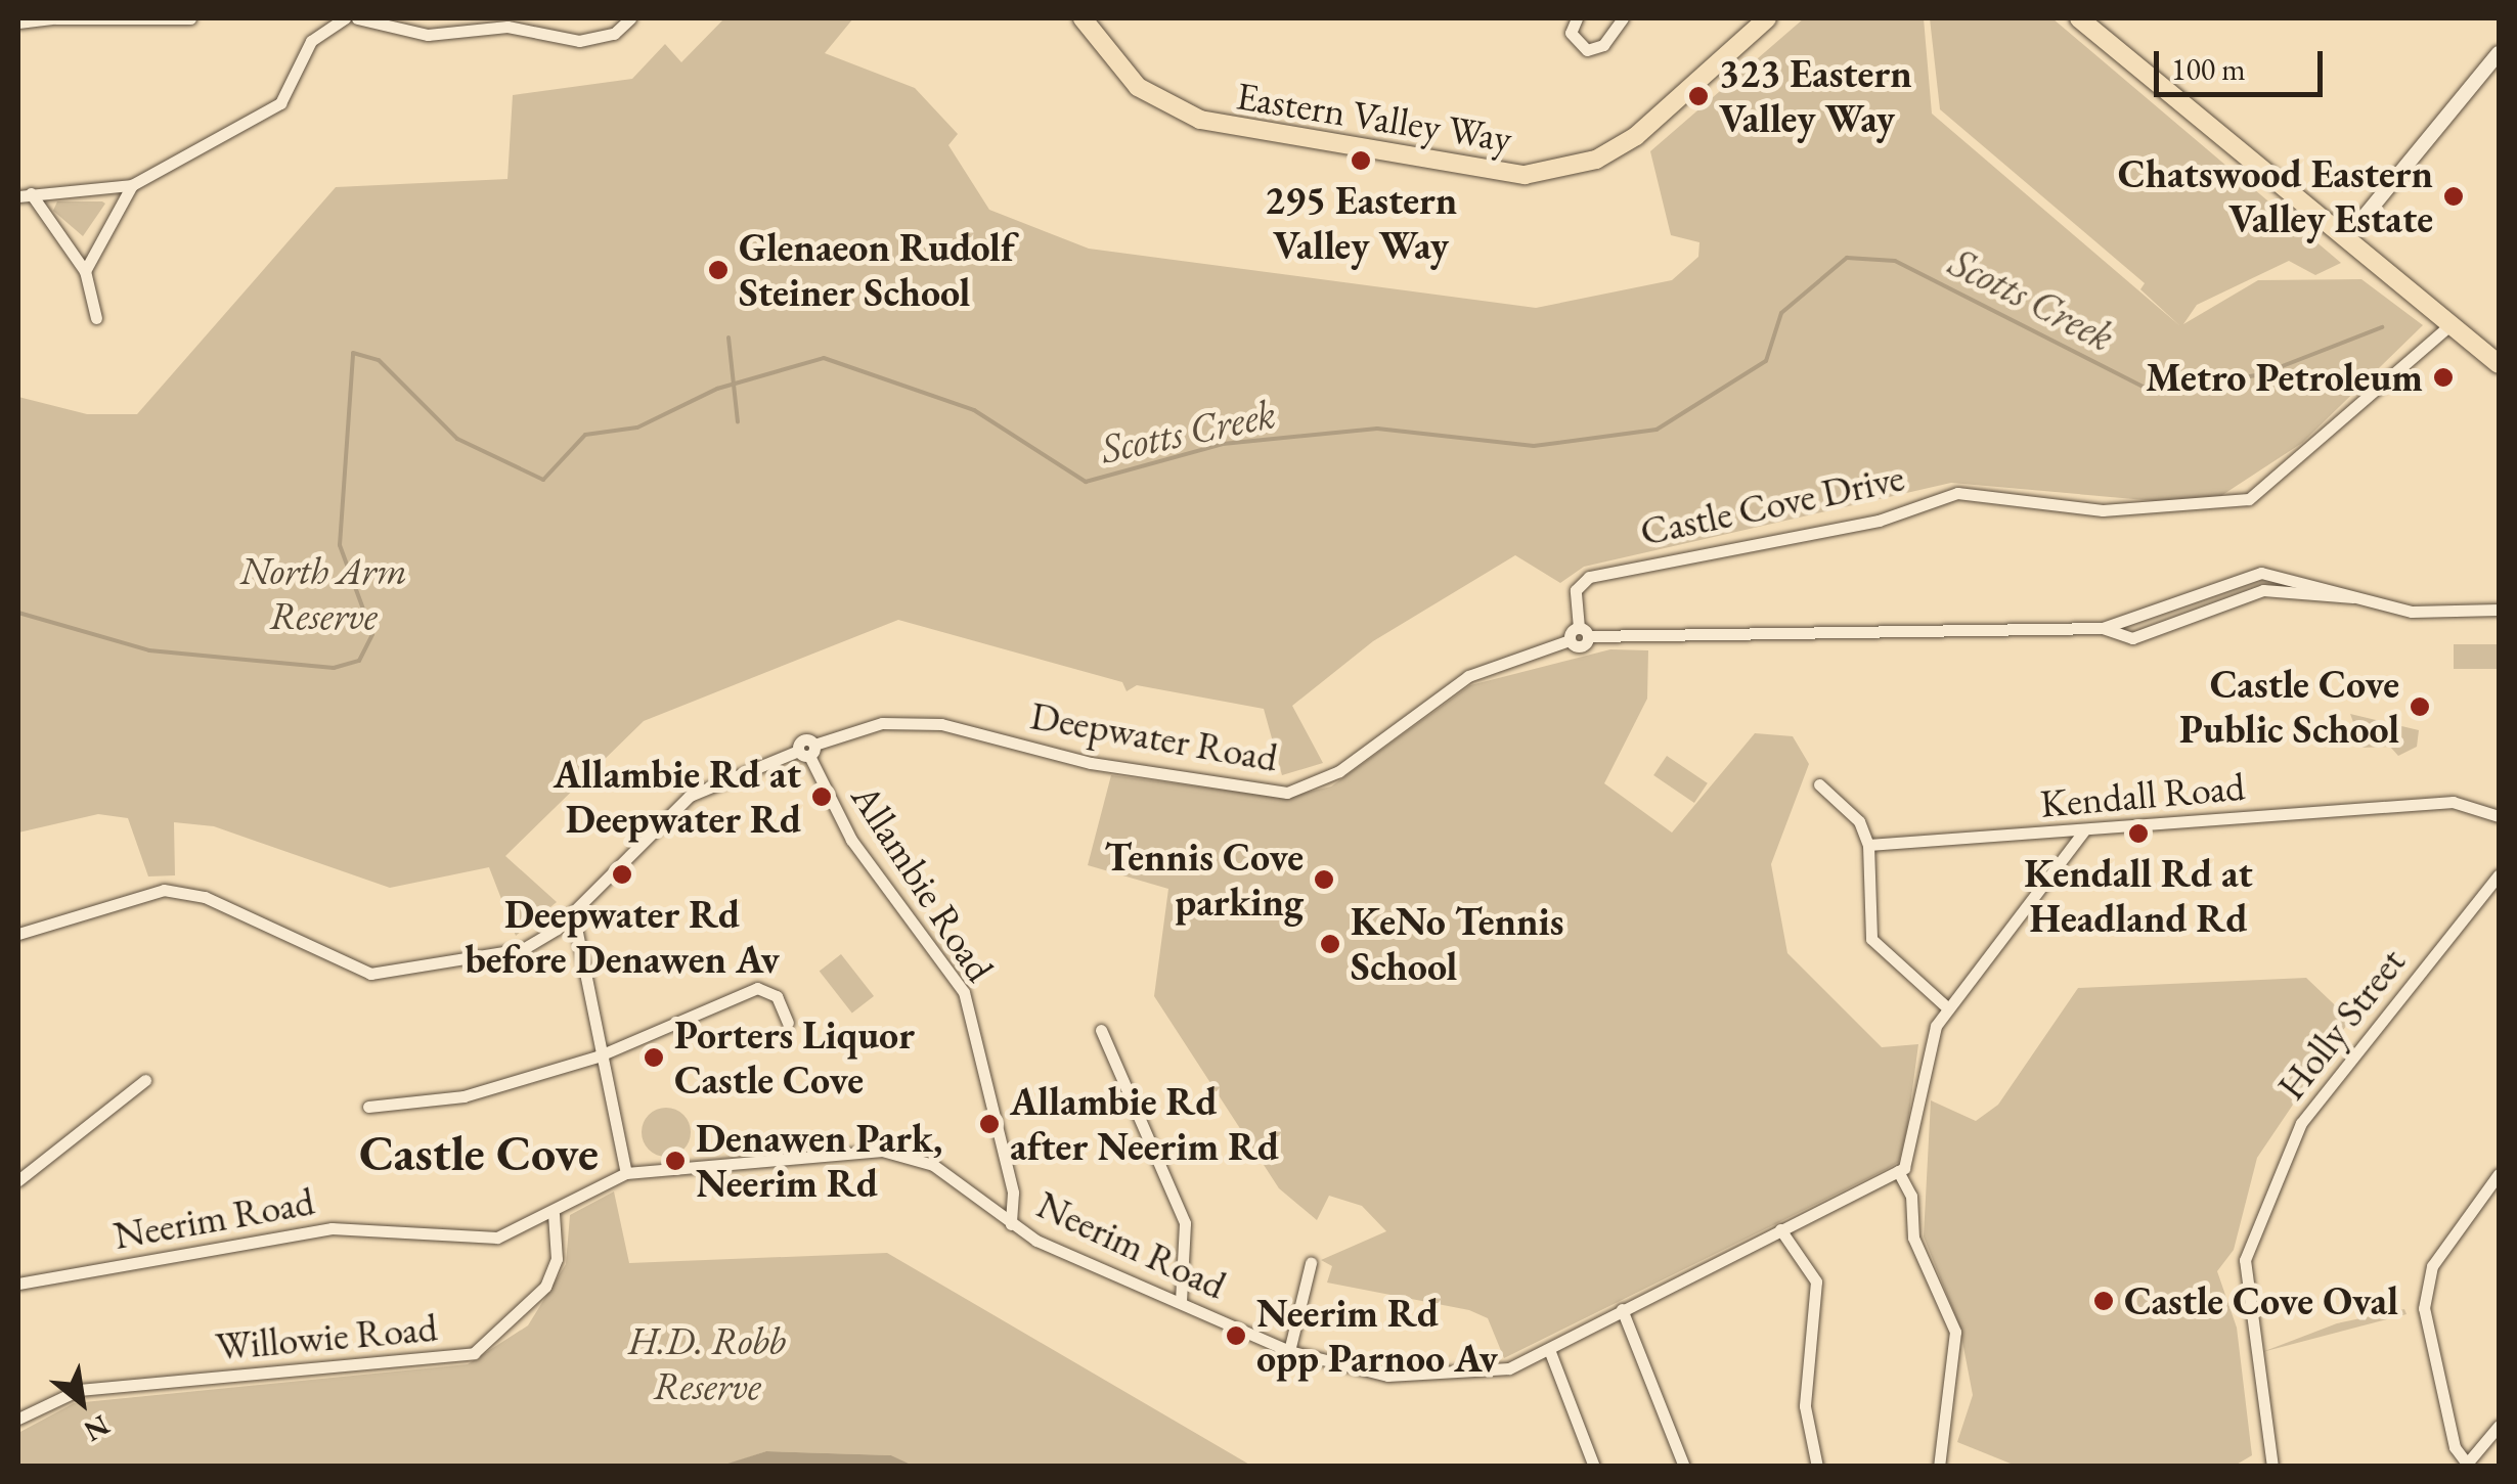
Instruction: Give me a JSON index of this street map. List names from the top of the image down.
{
  "streets": {
    "main road": ["Eastern Valley Way"],
    "street": [
      "Castle Cove Drive",
      "Deepwater Road",
      "Kendall Road",
      "Allambie Road",
      "Holly Street",
      "Neerim Road",
      "Willowie Road"
    ]
  },
  "crossings": [
    ["Castle Cove Drive", "Deepwater Road"],
    ["Deepwater Road", "Allambie Road"],
    ["Allambie Road", "Neerim Road"],
    ["Neerim Road", "Willowie Road"]
  ],
  "districts": ["Castle Cove"],
  "water": ["Scotts Creek"],
  "parks": ["North Arm Reserve", "H.D. Robb Reserve"],
  "places": [
    "323 Eastern Valley Way",
    "295 Eastern Valley Way",
    "Chatswood Eastern Valley Estate",
    "Glenaeon Rudolf Steiner School",
    "Metro Petroleum",
    "Castle Cove Public School",
    "Allambie Rd at Deepwater Rd",
    "Kendall Rd at Headland Rd",
    "Deepwater Rd before Denawen Av",
    "Tennis Cove parking",
    "KeNo Tennis School",
    "Porters Liquor Castle Cove",
    "Allambie Rd after Neerim Rd",
    "Denawen Park, Neerim Rd",
    "Castle Cove Oval",
    "Neerim Rd opp Parnoo Av"
  ],
  "scale_bar": "100 m",
  "north": "bottom right"
}
